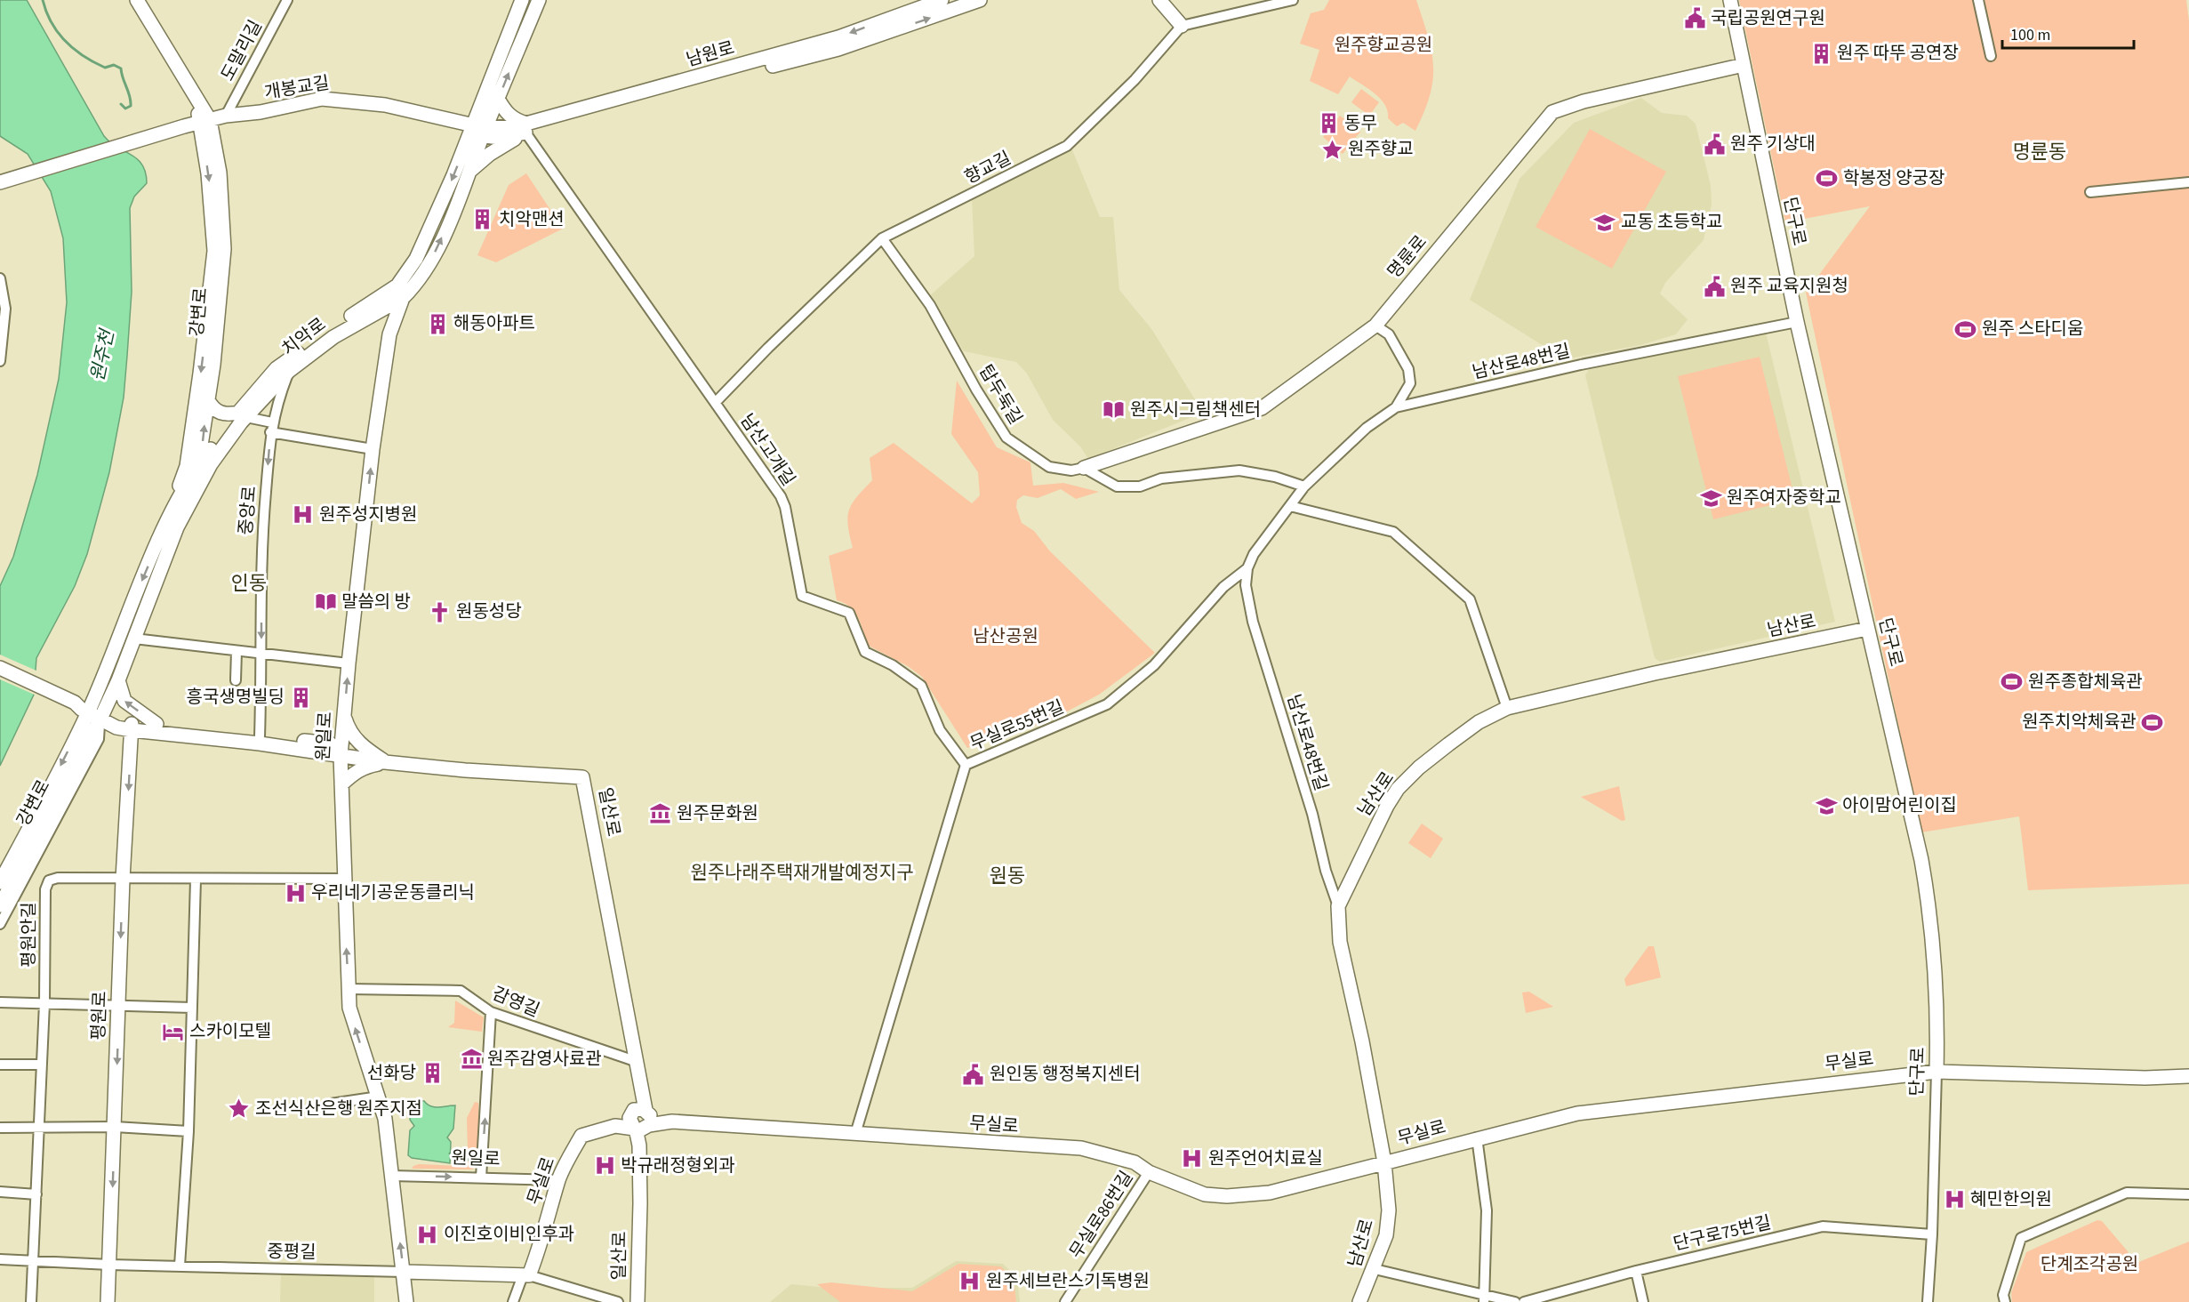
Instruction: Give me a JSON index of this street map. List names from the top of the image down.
{
  "streets": {
    "street": [
      "도말리길",
      "남원로",
      "개봉교길",
      "향교길",
      "단구로",
      "명륜로",
      "강변로",
      "치악로",
      "남산로48번길",
      "탑두둑길",
      "남산고개길",
      "중앙로",
      "남산로",
      "무실로55번길",
      "원일로",
      "일산로",
      "평원안길",
      "감영길",
      "평원로",
      "무실로",
      "무실로86번길",
      "단구로75번길",
      "중평길"
    ]
  },
  "crossings": [
    ["도말리길", "개봉교길"],
    ["남원로", "개봉교길"],
    ["남원로", "치악로"],
    ["남원로", "남산고개길"],
    ["개봉교길", "강변로"],
    ["개봉교길", "치악로"],
    ["향교길", "탑두둑길"],
    ["향교길", "남산고개길"],
    ["단구로", "명륜로"],
    ["단구로", "남산로48번길"],
    ["단구로", "남산로"],
    ["단구로", "무실로"],
    ["단구로", "단구로75번길"],
    ["명륜로", "탑두둑길"],
    ["강변로", "치악로"],
    ["치악로", "중앙로"],
    ["치악로", "원일로"],
    ["남산로48번길", "남산로"],
    ["남산로48번길", "무실로55번길"],
    ["남산고개길", "무실로55번길"],
    ["중앙로", "일산로"],
    ["남산로", "무실로"],
    ["무실로55번길", "무실로"],
    ["원일로", "일산로"],
    ["원일로", "감영길"],
    ["원일로", "무실로"],
    ["원일로", "중평길"],
    ["일산로", "감영길"],
    ["일산로", "무실로"],
    ["평원안길", "평원로"],
    ["평원안길", "중평길"],
    ["평원로", "중평길"],
    ["무실로", "무실로86번길"]
  ],
  "one_way": ["중앙로", "원일로"],
  "districts": [
    "명륜동",
    "인동",
    "원주나래주택재개발예정지구",
    "원동"
  ],
  "water": ["원주천"],
  "parks": ["원주향교공원", "남산공원", "단계조각공원"],
  "places": {
    "public building": [
      "국립공원연구원",
      "원주 기상대",
      "원주 교육지원청",
      "원인동 행정복지센터"
    ],
    "building": [
      "원주 따뚜 공연장",
      "동무",
      "치악맨션",
      "해동아파트",
      "흥국생명빌딩",
      "선화당"
    ],
    "place": ["원주향교", "조선식산은행 원주지점"],
    "sports": [
      "학봉정 양궁장",
      "원주 스타디움",
      "원주종합체육관",
      "원주치악체육관"
    ],
    "school or university": ["교동 초등학교", "원주여자중학교", "아이맘어린이집"],
    "library": ["원주시그림책센터", "말씀의 방"],
    "hospital": [
      "원주성지병원",
      "우리네기공운동클리닉",
      "원주언어치료실",
      "박규래정형외과",
      "혜민한의원",
      "이진호이비인후과",
      "원주세브란스기독병원"
    ],
    "church": ["원동성당"],
    "museum": ["원주문화원", "원주감영사료관"],
    "hotel": ["스카이모텔"]
  },
  "scale_bar": "100 m"
}
